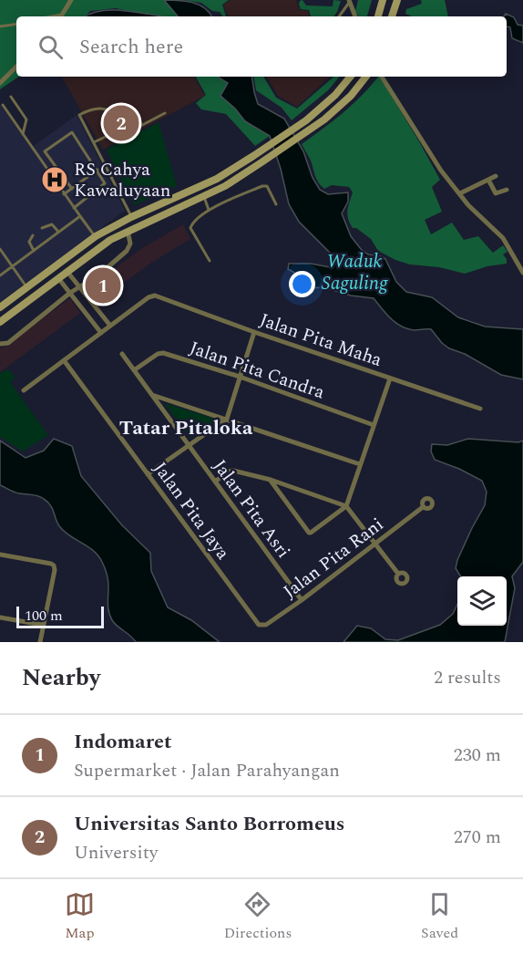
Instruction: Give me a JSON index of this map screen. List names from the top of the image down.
{
  "streets": {
    "street": [
      "Jalan Pita Maha",
      "Jalan Pita Candra",
      "Jalan Pita Asri",
      "Jalan Pita Jaya",
      "Jalan Pita Rani"
    ]
  },
  "crossings": [
    ["Jalan Pita Candra", "Jalan Pita Asri"],
    ["Jalan Pita Asri", "Jalan Pita Rani"],
    ["Jalan Pita Jaya", "Jalan Pita Rani"]
  ],
  "districts": ["Tatar Pitaloka"],
  "water": ["Waduk Saguling"],
  "places": {
    "hospital": ["RS Cahya Kawaluyaan"]
  },
  "scale_bar": "100 m",
  "page": {
    "search": "Search here",
    "pins": ["2", "1"],
    "scale": "100 m",
    "heading": ["Nearby", "2 results"],
    "list": [
      {
        "mark": "1",
        "name": "Indomaret",
        "note": "Supermarket · Jalan Parahyangan",
        "value": "230 m"
      },
      {
        "mark": "2",
        "name": "Universitas Santo Borromeus",
        "note": "University",
        "value": "270 m"
      }
    ],
    "nav": ["Map", "Directions", "Saved"]
  }
}
